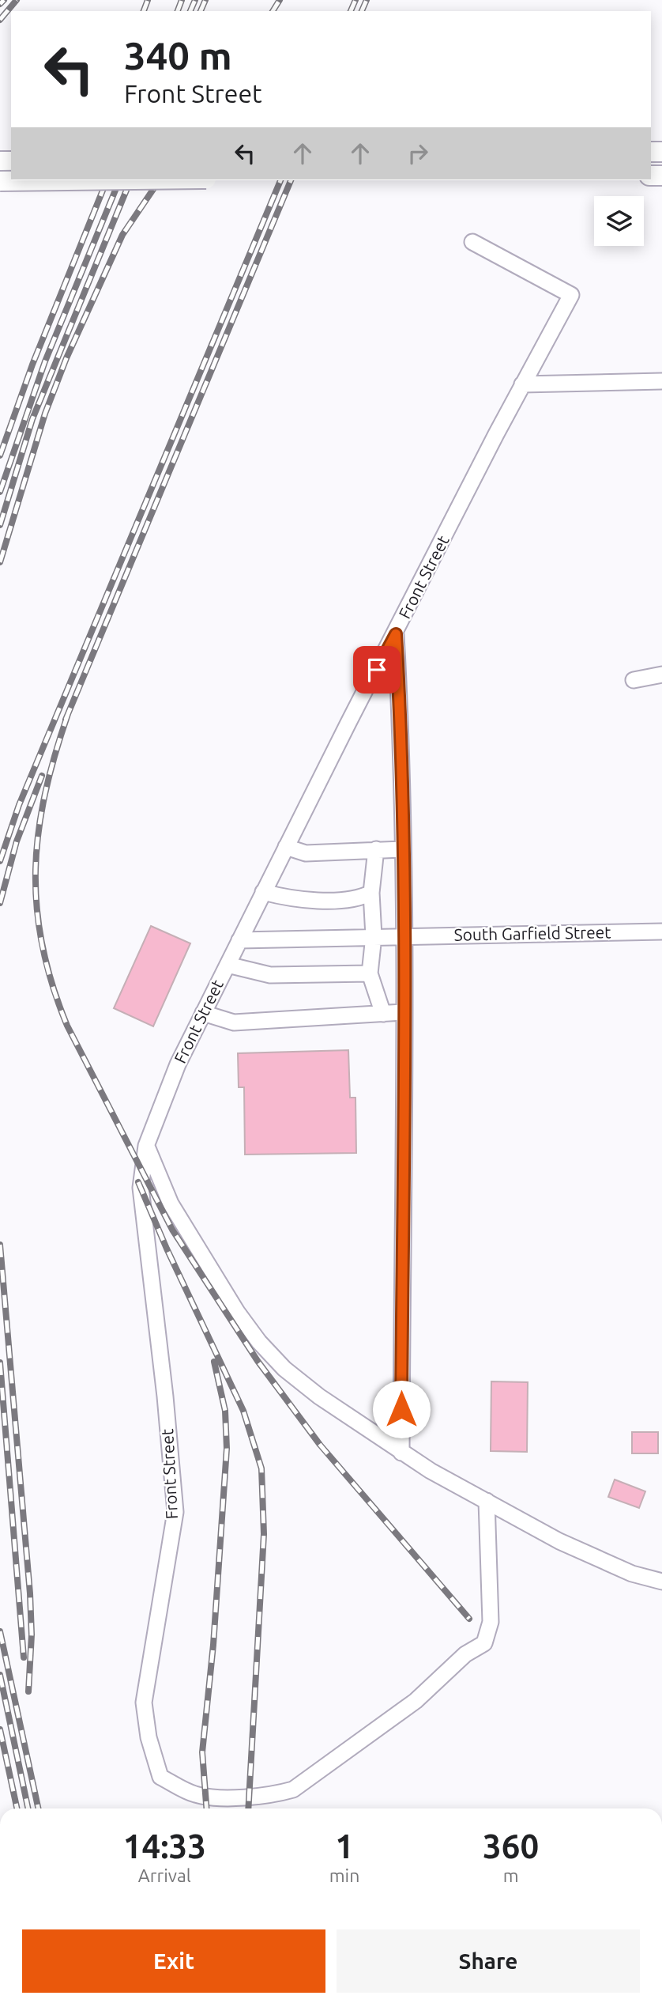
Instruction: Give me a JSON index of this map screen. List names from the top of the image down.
{
  "streets": {
    "street": ["Front Street", "South Garfield Street"]
  },
  "crossings": [
    ["Front Street", "South Garfield Street"]
  ],
  "page": {
    "turn": ["340 m", "Front Street"],
    "eta": [
      "14:33",
      "Arrival",
      "1",
      "min",
      "360",
      "m"
    ],
    "buttons": ["Exit", "Share"]
  }
}
